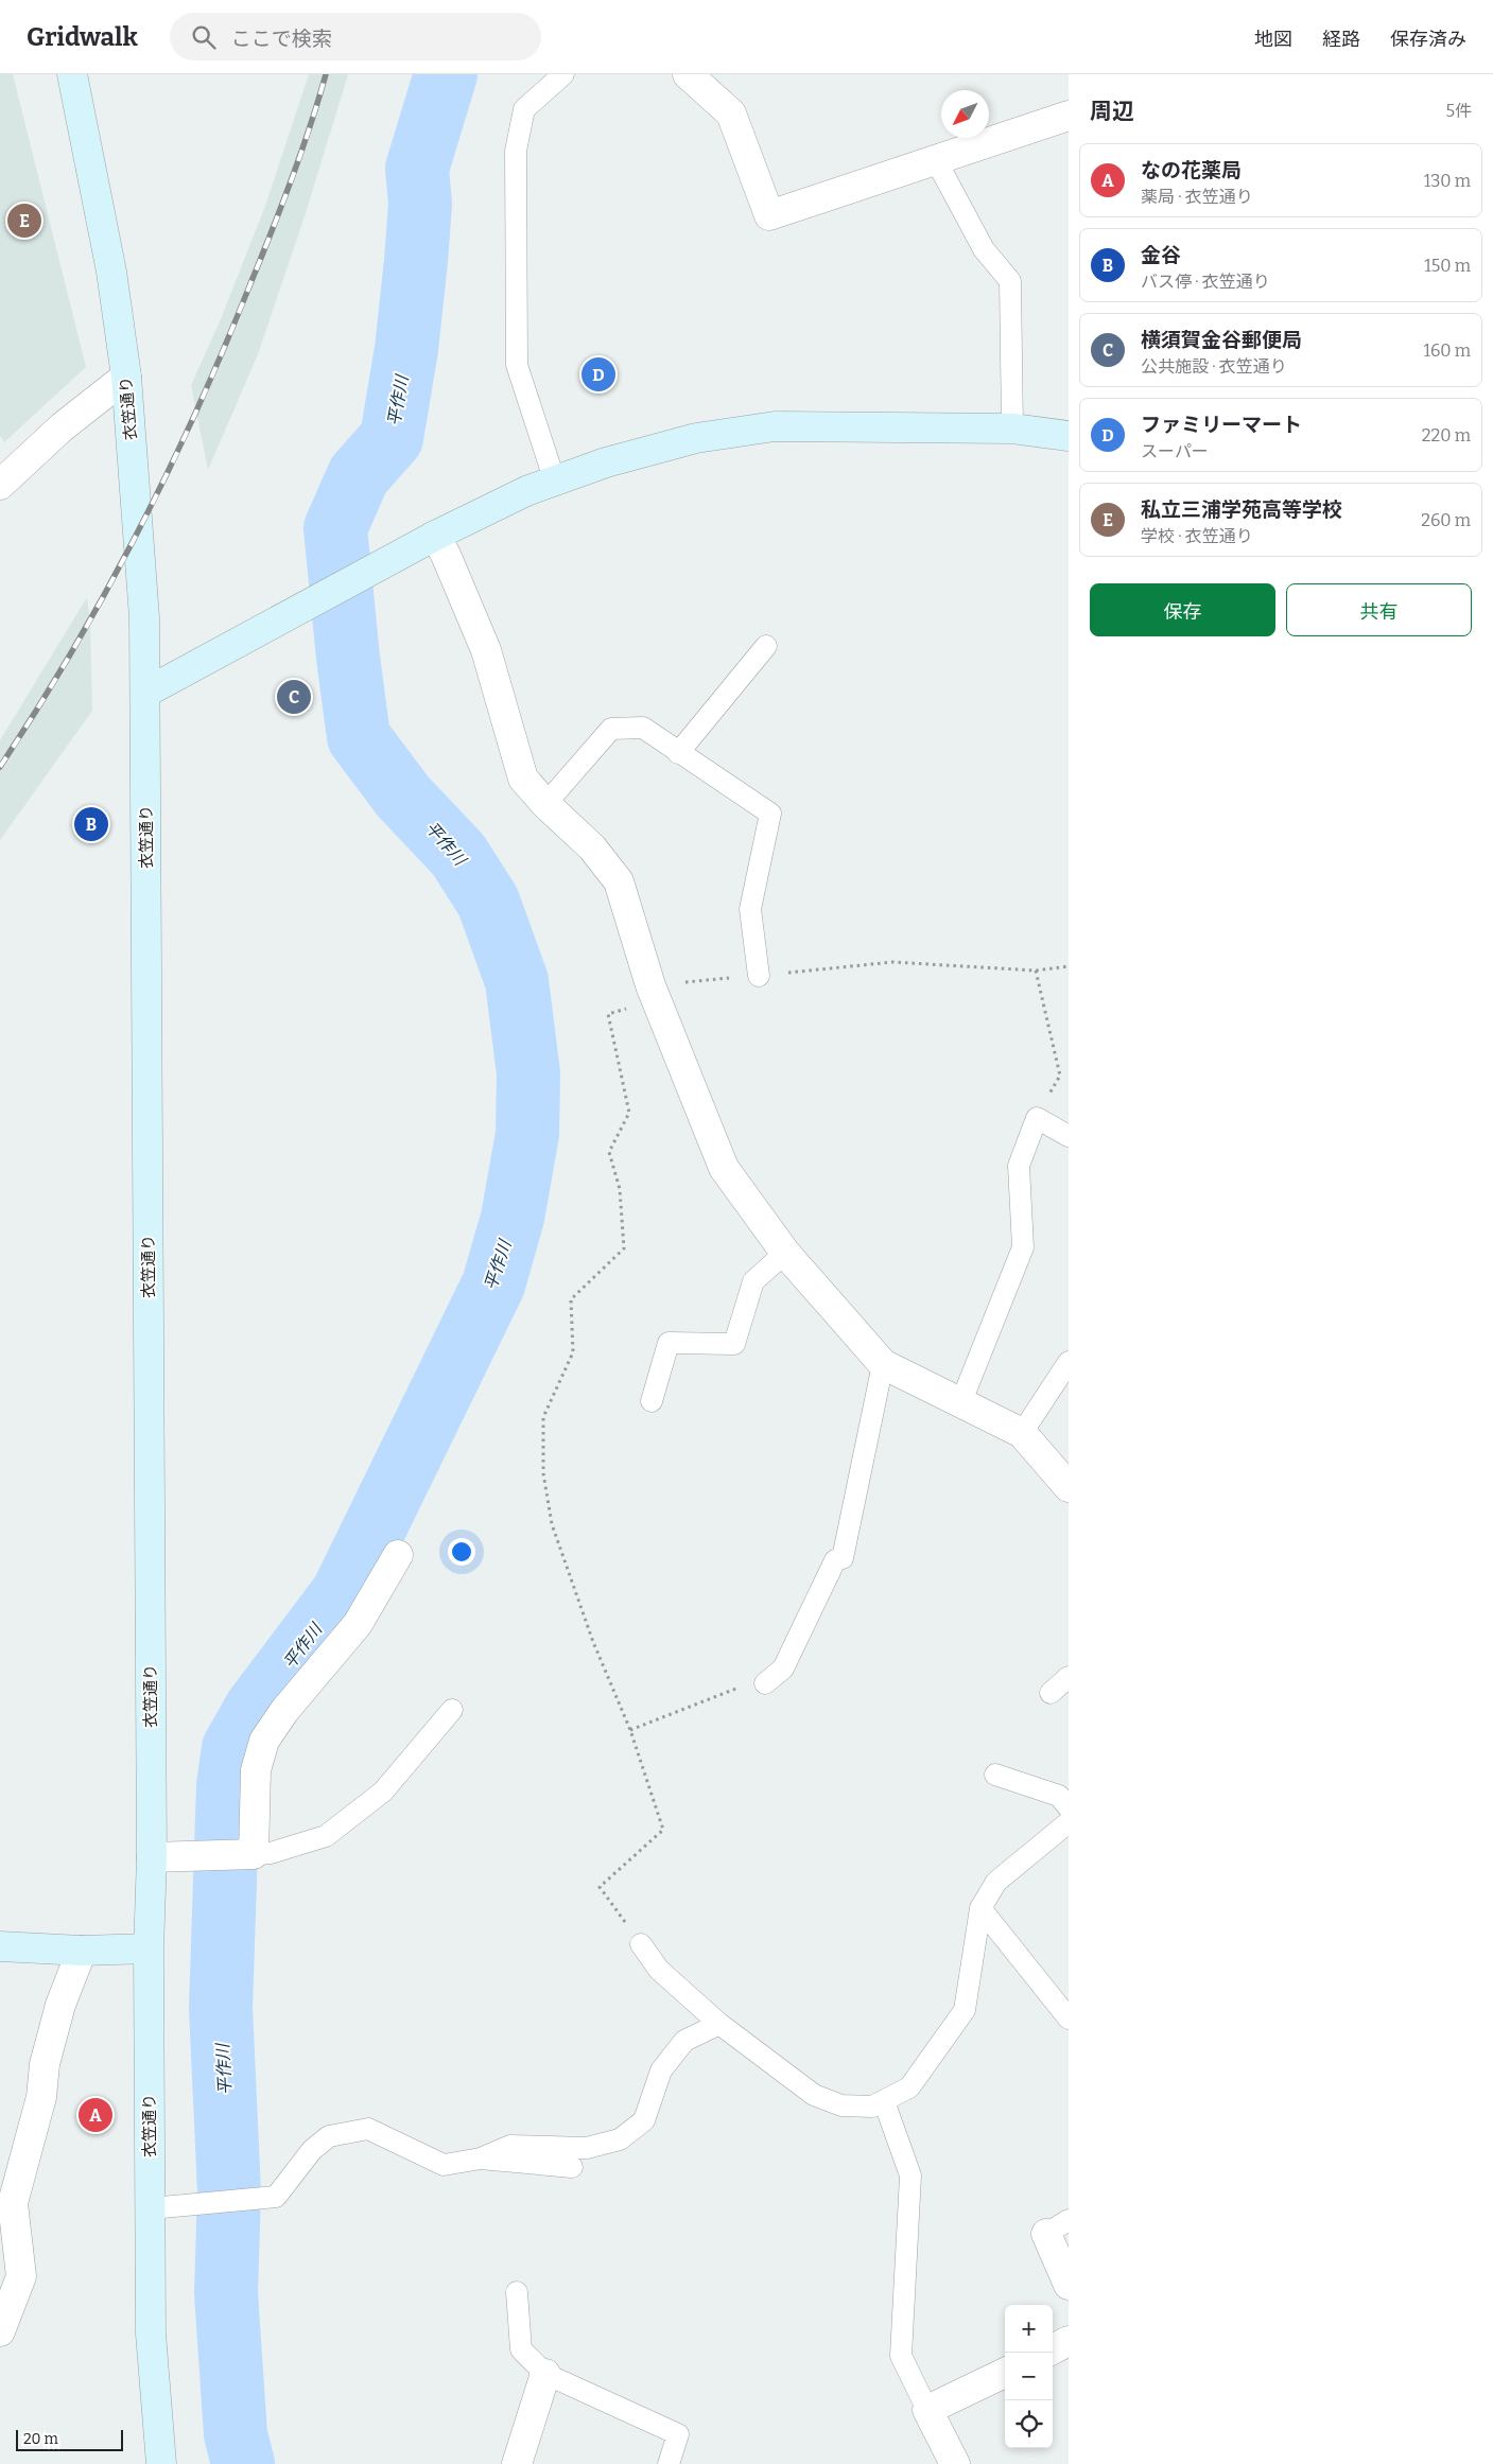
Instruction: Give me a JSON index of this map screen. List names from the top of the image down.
{
  "streets": {
    "street": ["衣笠通り"]
  },
  "water": ["平作川"],
  "scale_bar": "20 m",
  "north": "bottom left",
  "page": {
    "header": "Gridwalk",
    "search": "ここで検索",
    "nav": ["地図", "経路", "保存済み"],
    "heading": ["周辺", "5件"],
    "list": [
      {
        "mark": "A",
        "name": "なの花薬局",
        "note": "薬局 · 衣笠通り",
        "value": "130 m"
      },
      {
        "mark": "B",
        "name": "金谷",
        "note": "バス停 · 衣笠通り",
        "value": "150 m"
      },
      {
        "mark": "C",
        "name": "横須賀金谷郵便局",
        "note": "公共施設 · 衣笠通り",
        "value": "160 m"
      },
      {
        "mark": "D",
        "name": "ファミリーマート",
        "note": "スーパー",
        "value": "220 m"
      },
      {
        "mark": "E",
        "name": "私立三浦学苑高等学校",
        "note": "学校 · 衣笠通り",
        "value": "260 m"
      }
    ],
    "pins": [
      "E",
      "D",
      "C",
      "B",
      "A"
    ],
    "buttons": ["保存", "共有"],
    "map_buttons": ["+", "−"],
    "scale": "20 m"
  }
}
